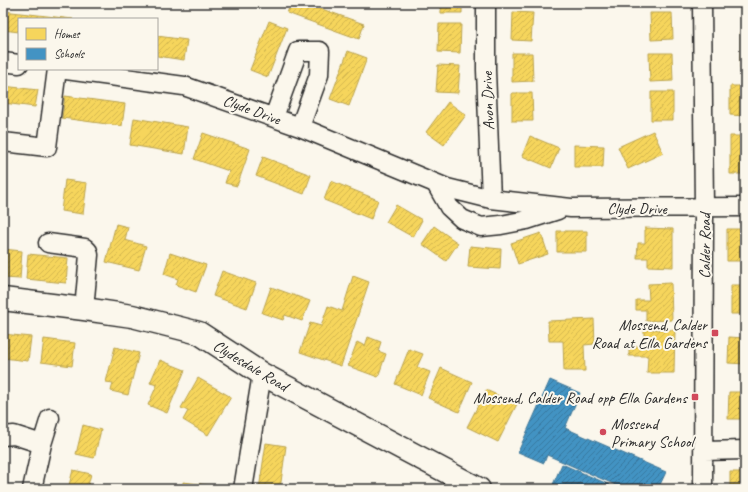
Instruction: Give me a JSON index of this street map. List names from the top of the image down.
{
  "streets": {
    "main road": ["Clydesdale Road"],
    "street": ["Avon Drive", "Clyde Drive", "Calder Road"]
  },
  "crossings": [
    ["Avon Drive", "Clyde Drive"],
    ["Clyde Drive", "Calder Road"]
  ],
  "places": {
    "transit": ["Mossend, Calder Road at Ella Gardens", "Mossend, Calder Road opp Ella Gardens"],
    "other": ["Mossend Primary School"]
  },
  "legend": ["Homes", "Schools"]
}
